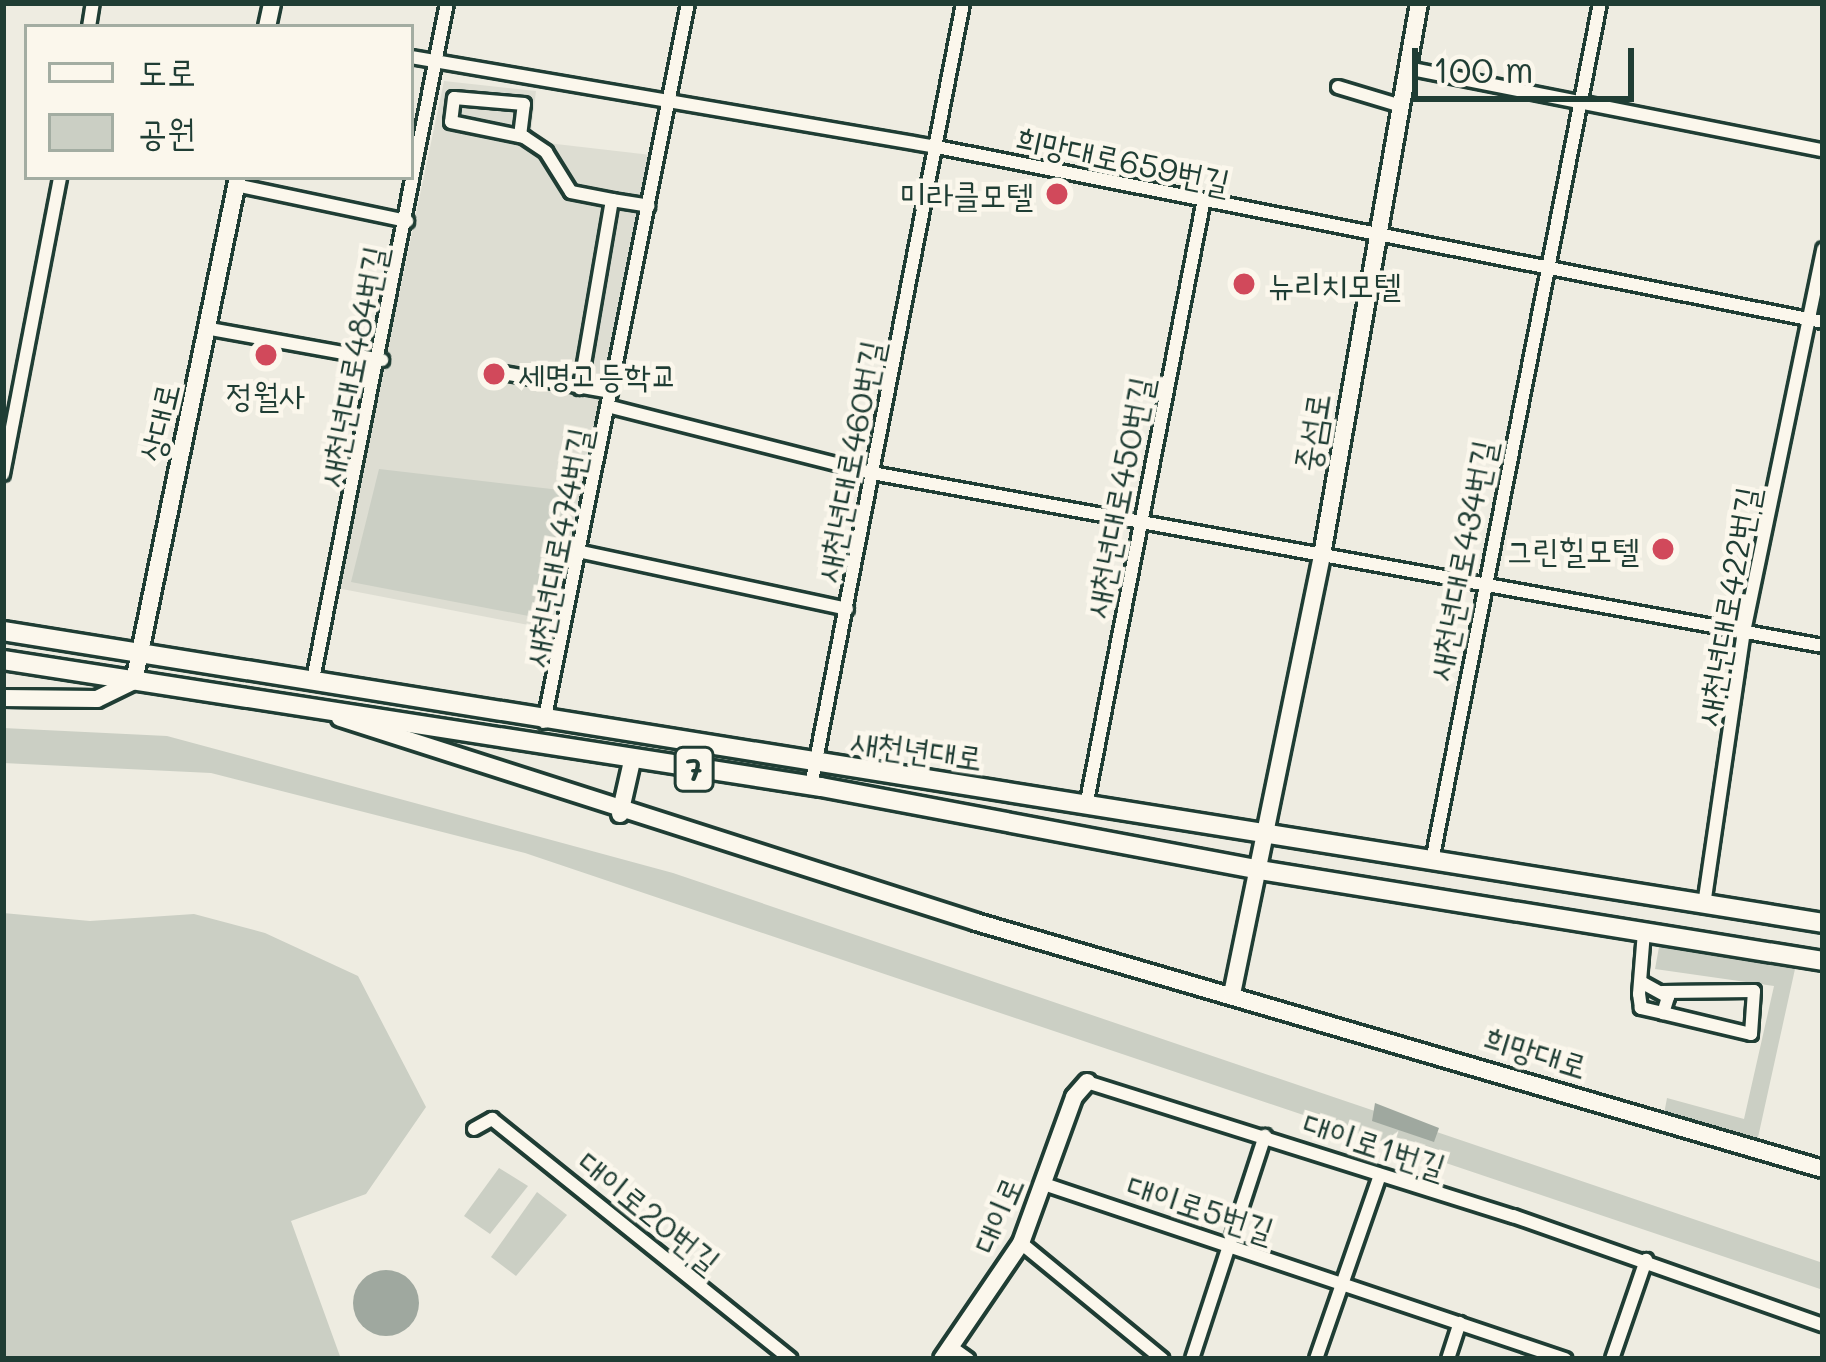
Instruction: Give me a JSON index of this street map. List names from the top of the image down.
{
  "streets": {
    "main road": ["새천년대로", "7"],
    "street": [
      "희망대로659번길",
      "새천년대로484번길",
      "상대로",
      "중섬로",
      "새천년대로460번길",
      "새천년대로450번길",
      "새천년대로474번길",
      "새천년대로434번길",
      "새천년대로422번길",
      "희망대로",
      "대이로1번길",
      "대이로5번길",
      "대이로20번길",
      "대이로"
    ]
  },
  "crossings": [
    ["희망대로659번길", "새천년대로484번길"],
    ["희망대로659번길", "중섬로"],
    ["희망대로659번길", "새천년대로460번길"],
    ["희망대로659번길", "새천년대로450번길"],
    ["희망대로659번길", "새천년대로474번길"],
    ["희망대로659번길", "새천년대로434번길"],
    ["희망대로659번길", "새천년대로422번길"],
    ["새천년대로484번길", "새천년대로"],
    ["상대로", "새천년대로"],
    ["중섬로", "새천년대로"],
    ["새천년대로460번길", "새천년대로"],
    ["새천년대로450번길", "새천년대로"],
    ["새천년대로474번길", "새천년대로"],
    ["새천년대로434번길", "새천년대로"],
    ["새천년대로422번길", "새천년대로"],
    ["새천년대로", "희망대로"],
    ["대이로1번길", "대이로"],
    ["대이로5번길", "대이로"]
  ],
  "places": [
    "미라클모텔",
    "뉴리치모텔",
    "정월사",
    "세명고등학교",
    "그린힐모텔"
  ],
  "legend": ["도로", "공원"],
  "scale_bar": "100 m"
}
